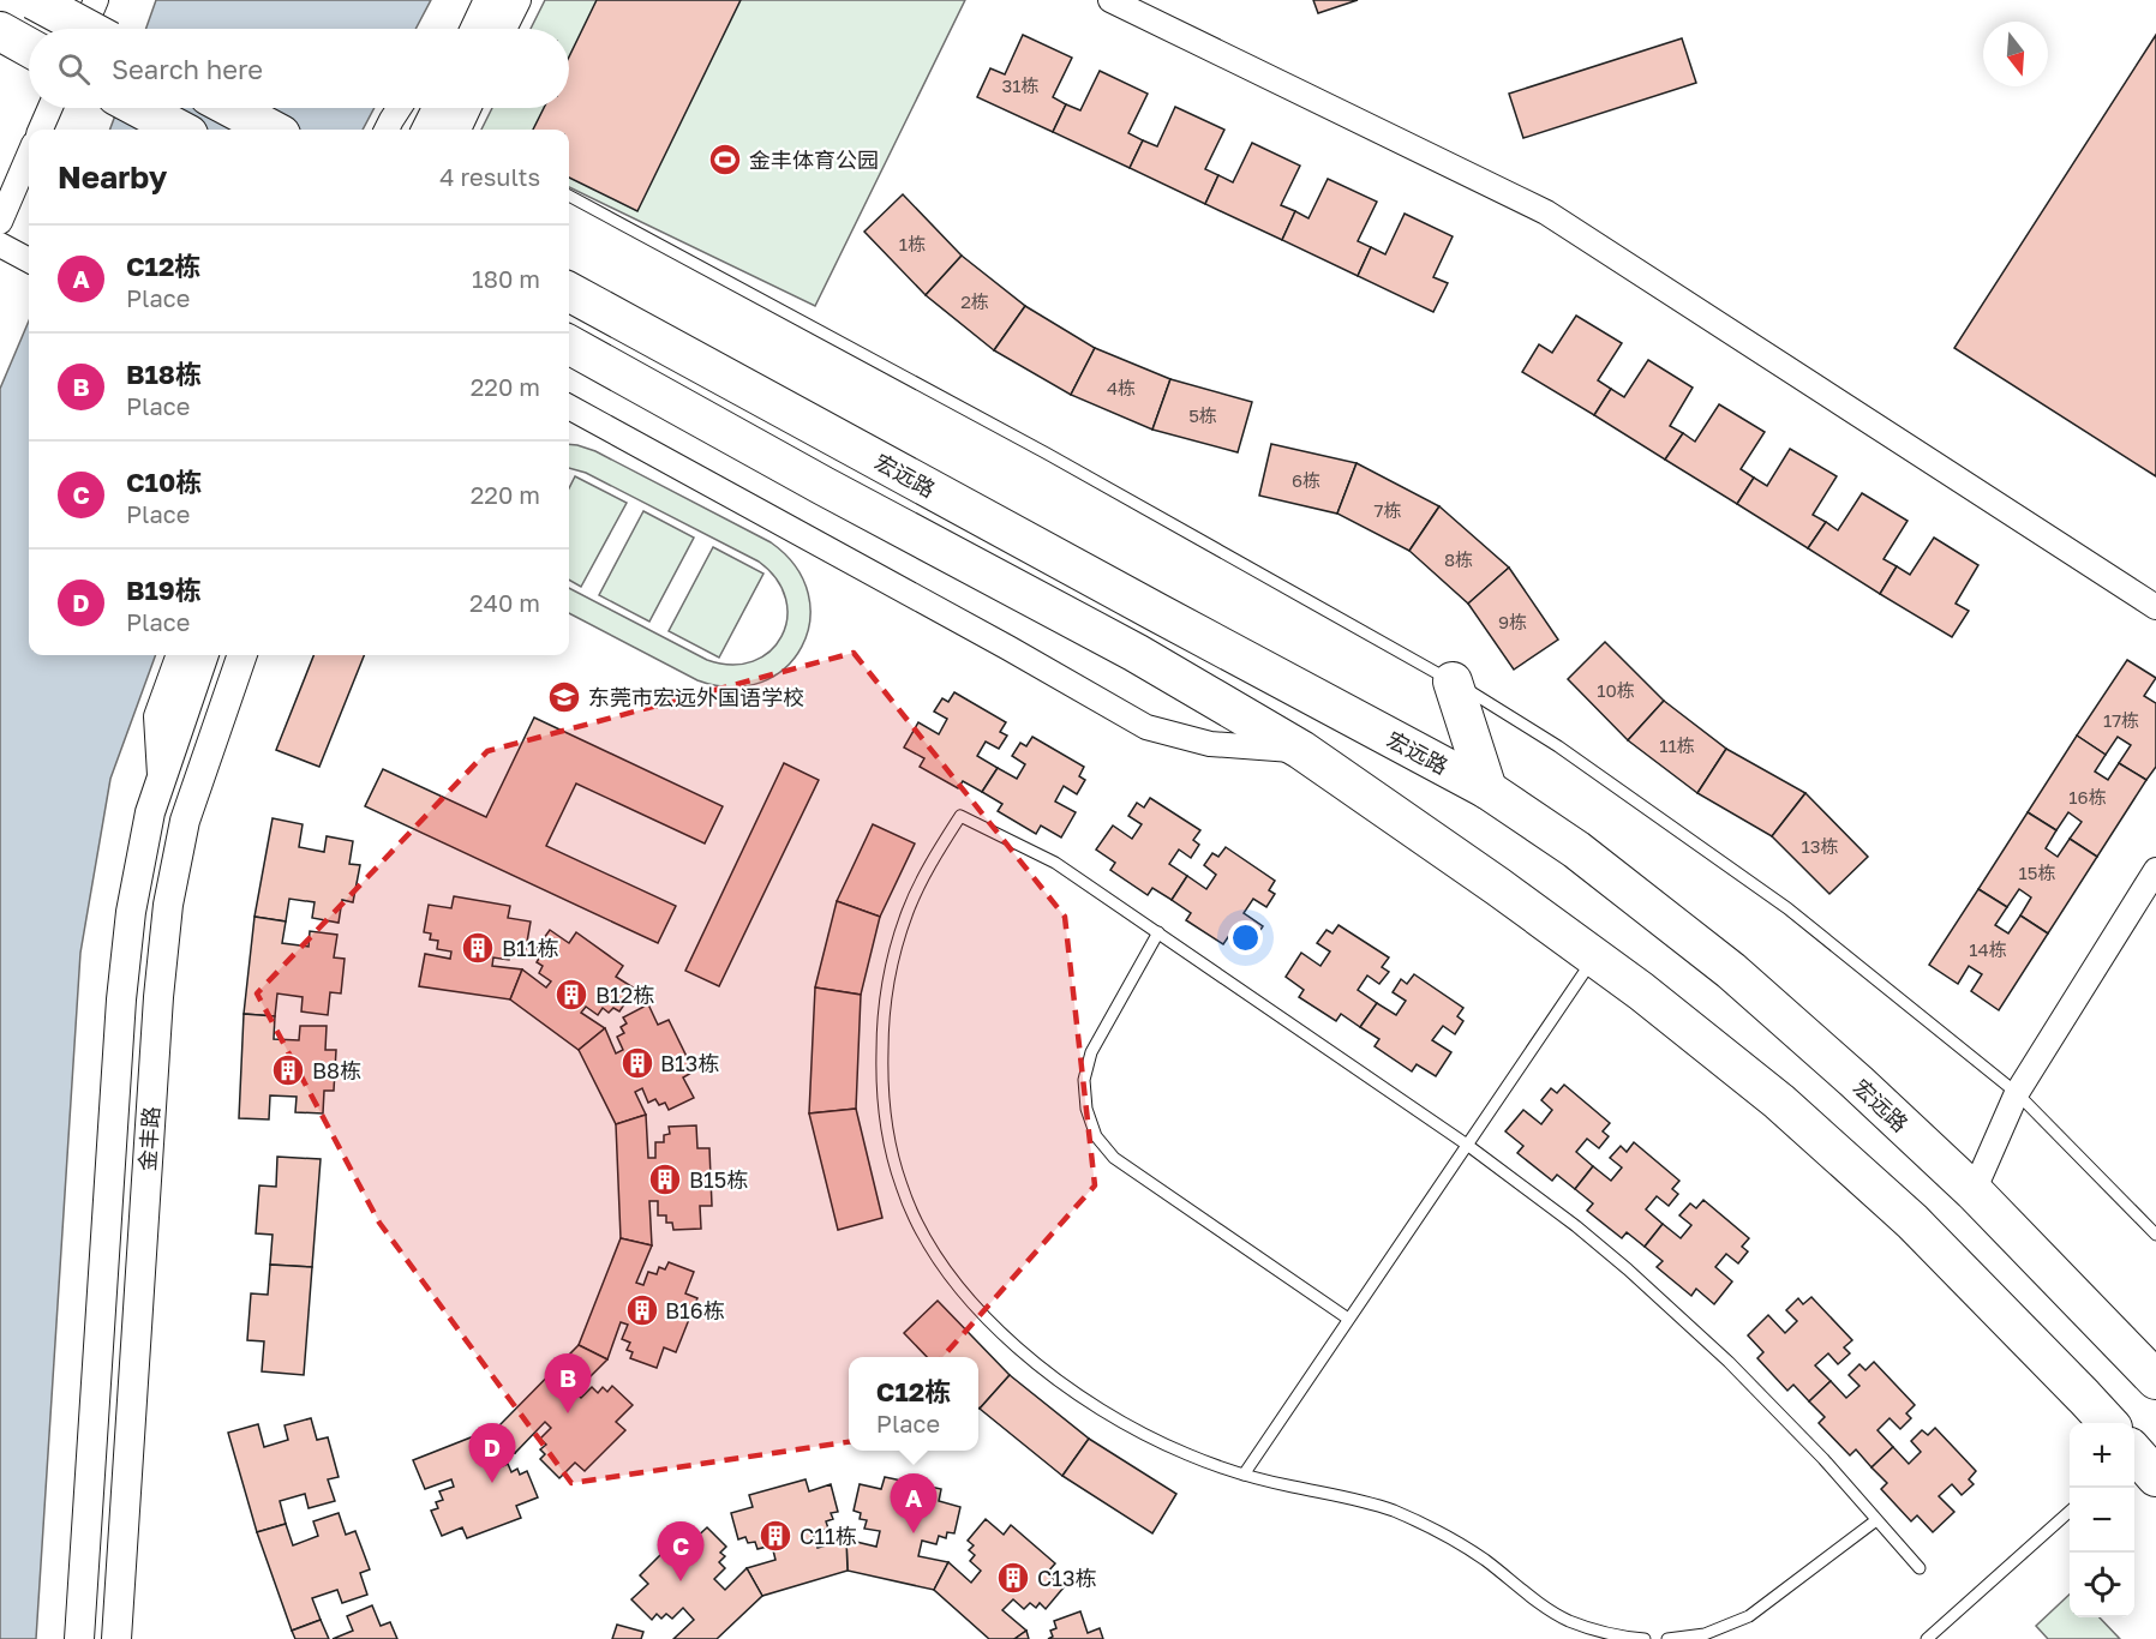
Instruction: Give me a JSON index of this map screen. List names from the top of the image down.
{
  "streets": {
    "highway": ["宏远路"],
    "street": ["金丰路"]
  },
  "places": {
    "sports": ["金丰体育公园"],
    "school or university": ["东莞市宏远外国语学校"],
    "building": [
      "B11栋",
      "B12栋",
      "B13栋",
      "B8栋",
      "B15栋",
      "B16栋",
      "C11栋",
      "C13栋"
    ]
  },
  "house_numbers": [
    "31栋",
    "1栋",
    "2栋",
    "4栋",
    "5栋",
    "6栋",
    "7栋",
    "8栋",
    "9栋",
    "10栋",
    "17栋",
    "11栋",
    "16栋",
    "13栋",
    "15栋",
    "14栋"
  ],
  "north": "bottom",
  "page": {
    "search": "Search here",
    "heading": ["Nearby", "4 results"],
    "list": [
      {
        "mark": "A",
        "name": "C12栋",
        "note": "Place",
        "value": "180 m"
      },
      {
        "mark": "B",
        "name": "B18栋",
        "note": "Place",
        "value": "220 m"
      },
      {
        "mark": "C",
        "name": "C10栋",
        "note": "Place",
        "value": "220 m"
      },
      {
        "mark": "D",
        "name": "B19栋",
        "note": "Place",
        "value": "240 m"
      }
    ],
    "pins": [
      "B",
      "D",
      "A",
      "C"
    ],
    "popup": ["C12栋", "Place"],
    "map_buttons": ["+", "−"]
  }
}
